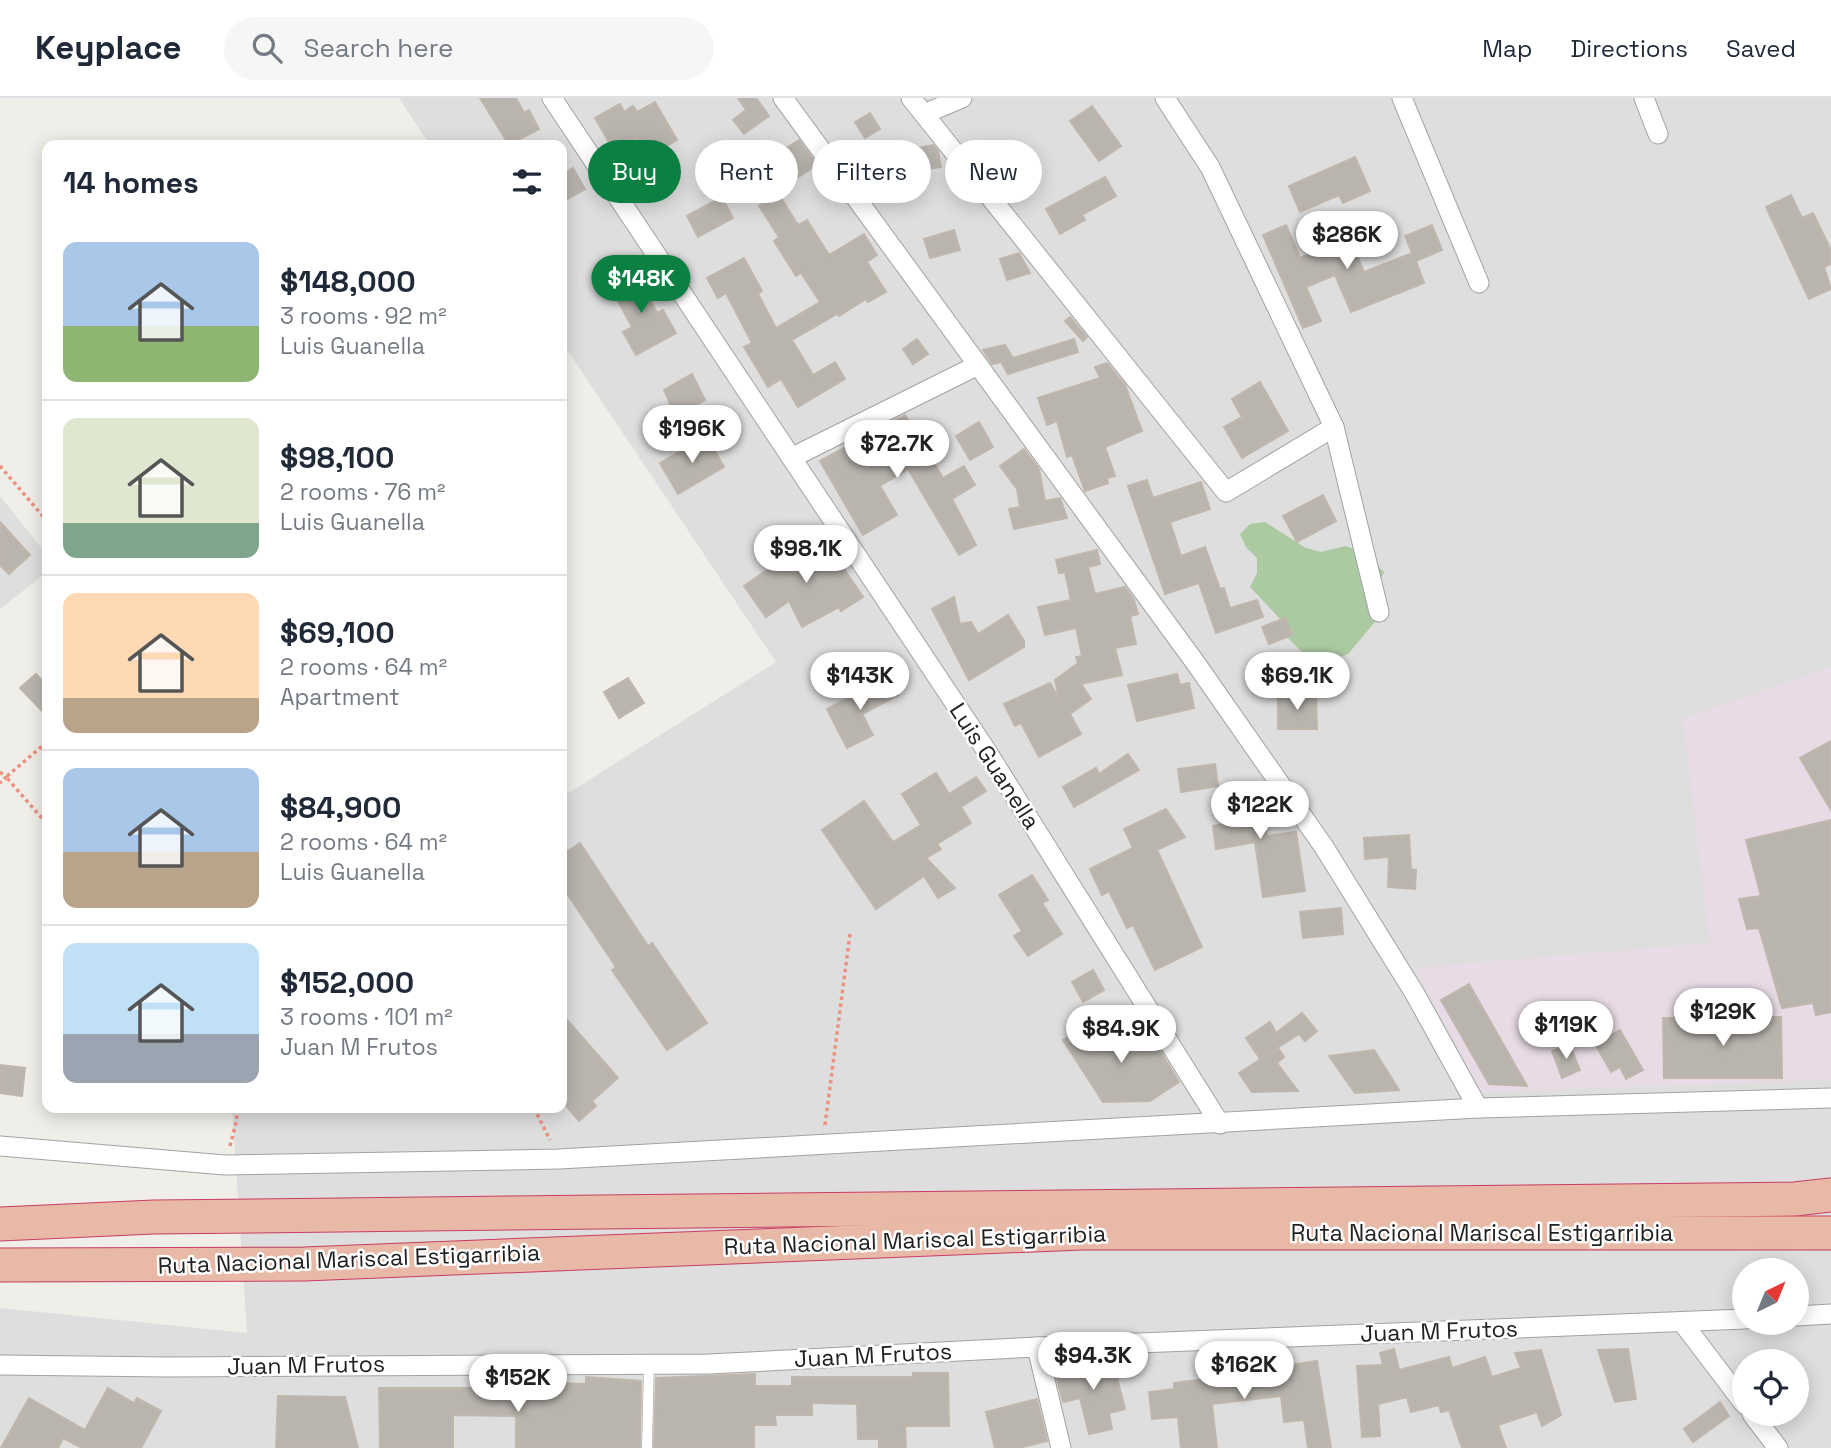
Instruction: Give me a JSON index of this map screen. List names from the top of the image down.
{
  "streets": {
    "highway": ["Ruta Nacional Mariscal Estigarribia"],
    "street": ["Luis Guanella", "Juan M Frutos"]
  },
  "north": "top right",
  "page": {
    "header": "Keyplace",
    "search": "Search here",
    "nav": ["Map", "Directions", "Saved"],
    "chip": [
      "Buy",
      "Rent",
      "Filters",
      "New"
    ],
    "heading": "14 homes",
    "price": [
      "$286K",
      "$148K",
      "$196K",
      "$72.7K",
      "$98.1K",
      "$143K",
      "$69.1K",
      "$122K",
      "$129K",
      "$119K",
      "$84.9K",
      "$94.3K",
      "$162K",
      "$152K"
    ],
    "list": [
      {
        "name": "$148,000",
        "note": "3 rooms · 92 m² · Luis Guanella"
      },
      {
        "name": "$98,100",
        "note": "2 rooms · 76 m² · Luis Guanella"
      },
      {
        "name": "$69,100",
        "note": "2 rooms · 64 m² · Apartment"
      },
      {
        "name": "$84,900",
        "note": "2 rooms · 64 m² · Luis Guanella"
      },
      {
        "name": "$152,000",
        "note": "3 rooms · 101 m² · Juan M Frutos"
      }
    ]
  }
}
